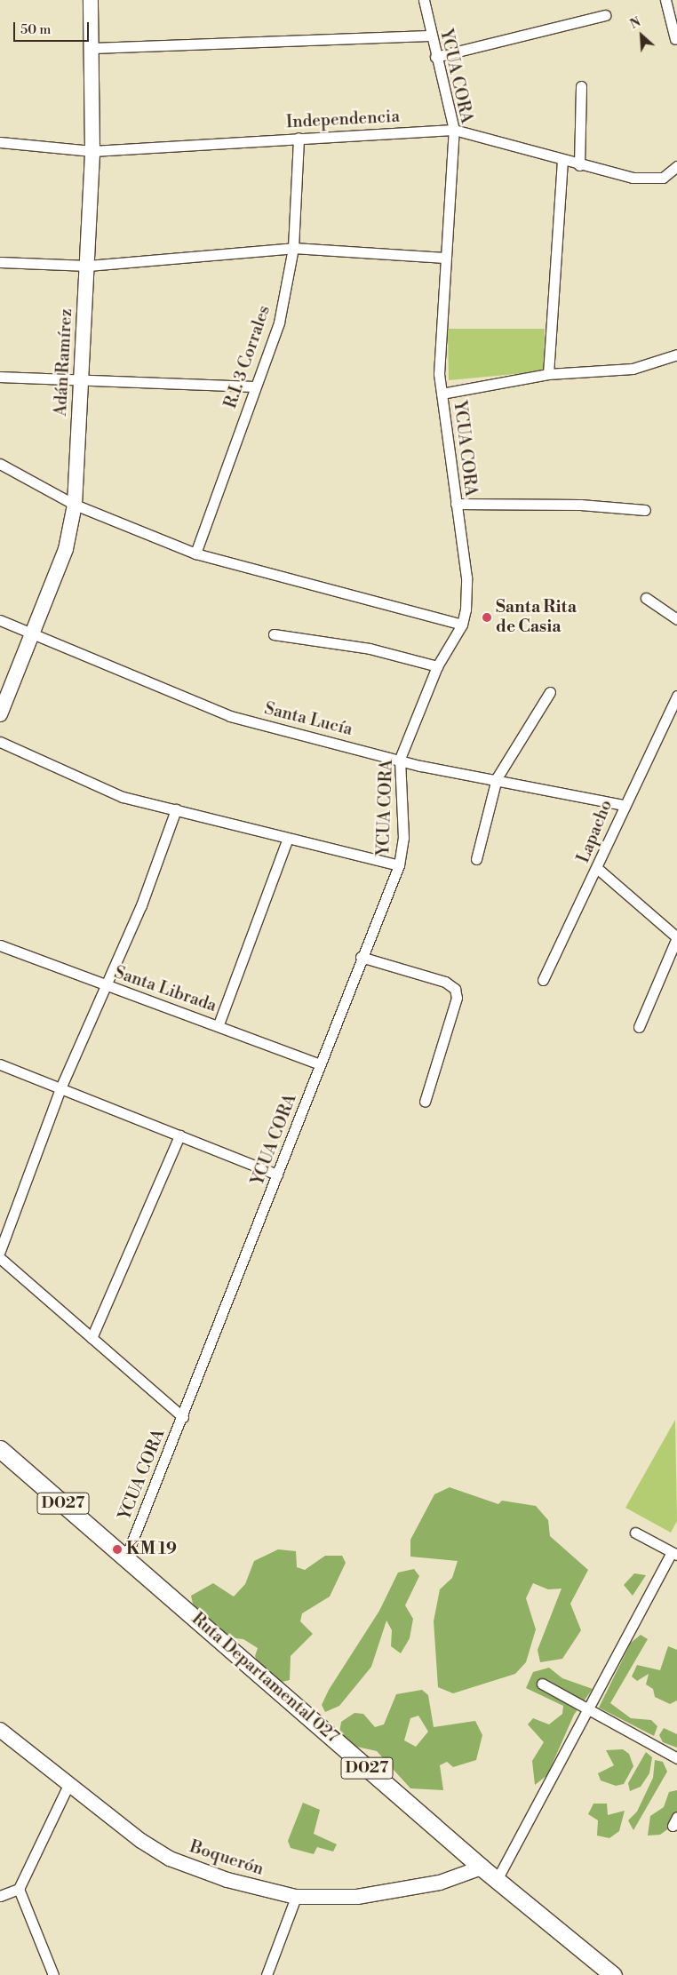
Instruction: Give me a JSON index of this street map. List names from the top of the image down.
{
  "streets": {
    "main road": ["D027", "Ruta Departamental 027"],
    "street": [
      "YCUA CORA",
      "Independencia",
      "R.I. 3 Corrales",
      "Adán Ramírez",
      "Santa Lucía",
      "Lapacho",
      "Santa Librada",
      "Boquerón"
    ]
  },
  "crossings": [
    ["YCUA CORA", "Independencia"],
    ["YCUA CORA", "Santa Lucía"],
    ["YCUA CORA", "Santa Librada"],
    ["YCUA CORA", "Ruta Departamental 027"],
    ["Independencia", "R.I. 3 Corrales"],
    ["Independencia", "Adán Ramírez"],
    ["Adán Ramírez", "Santa Lucía"],
    ["Santa Lucía", "Lapacho"],
    ["Ruta Departamental 027", "Boquerón"]
  ],
  "places": ["Santa Rita de Casia", "KM 19"],
  "scale_bar": "50 m",
  "north": "top left"
}
